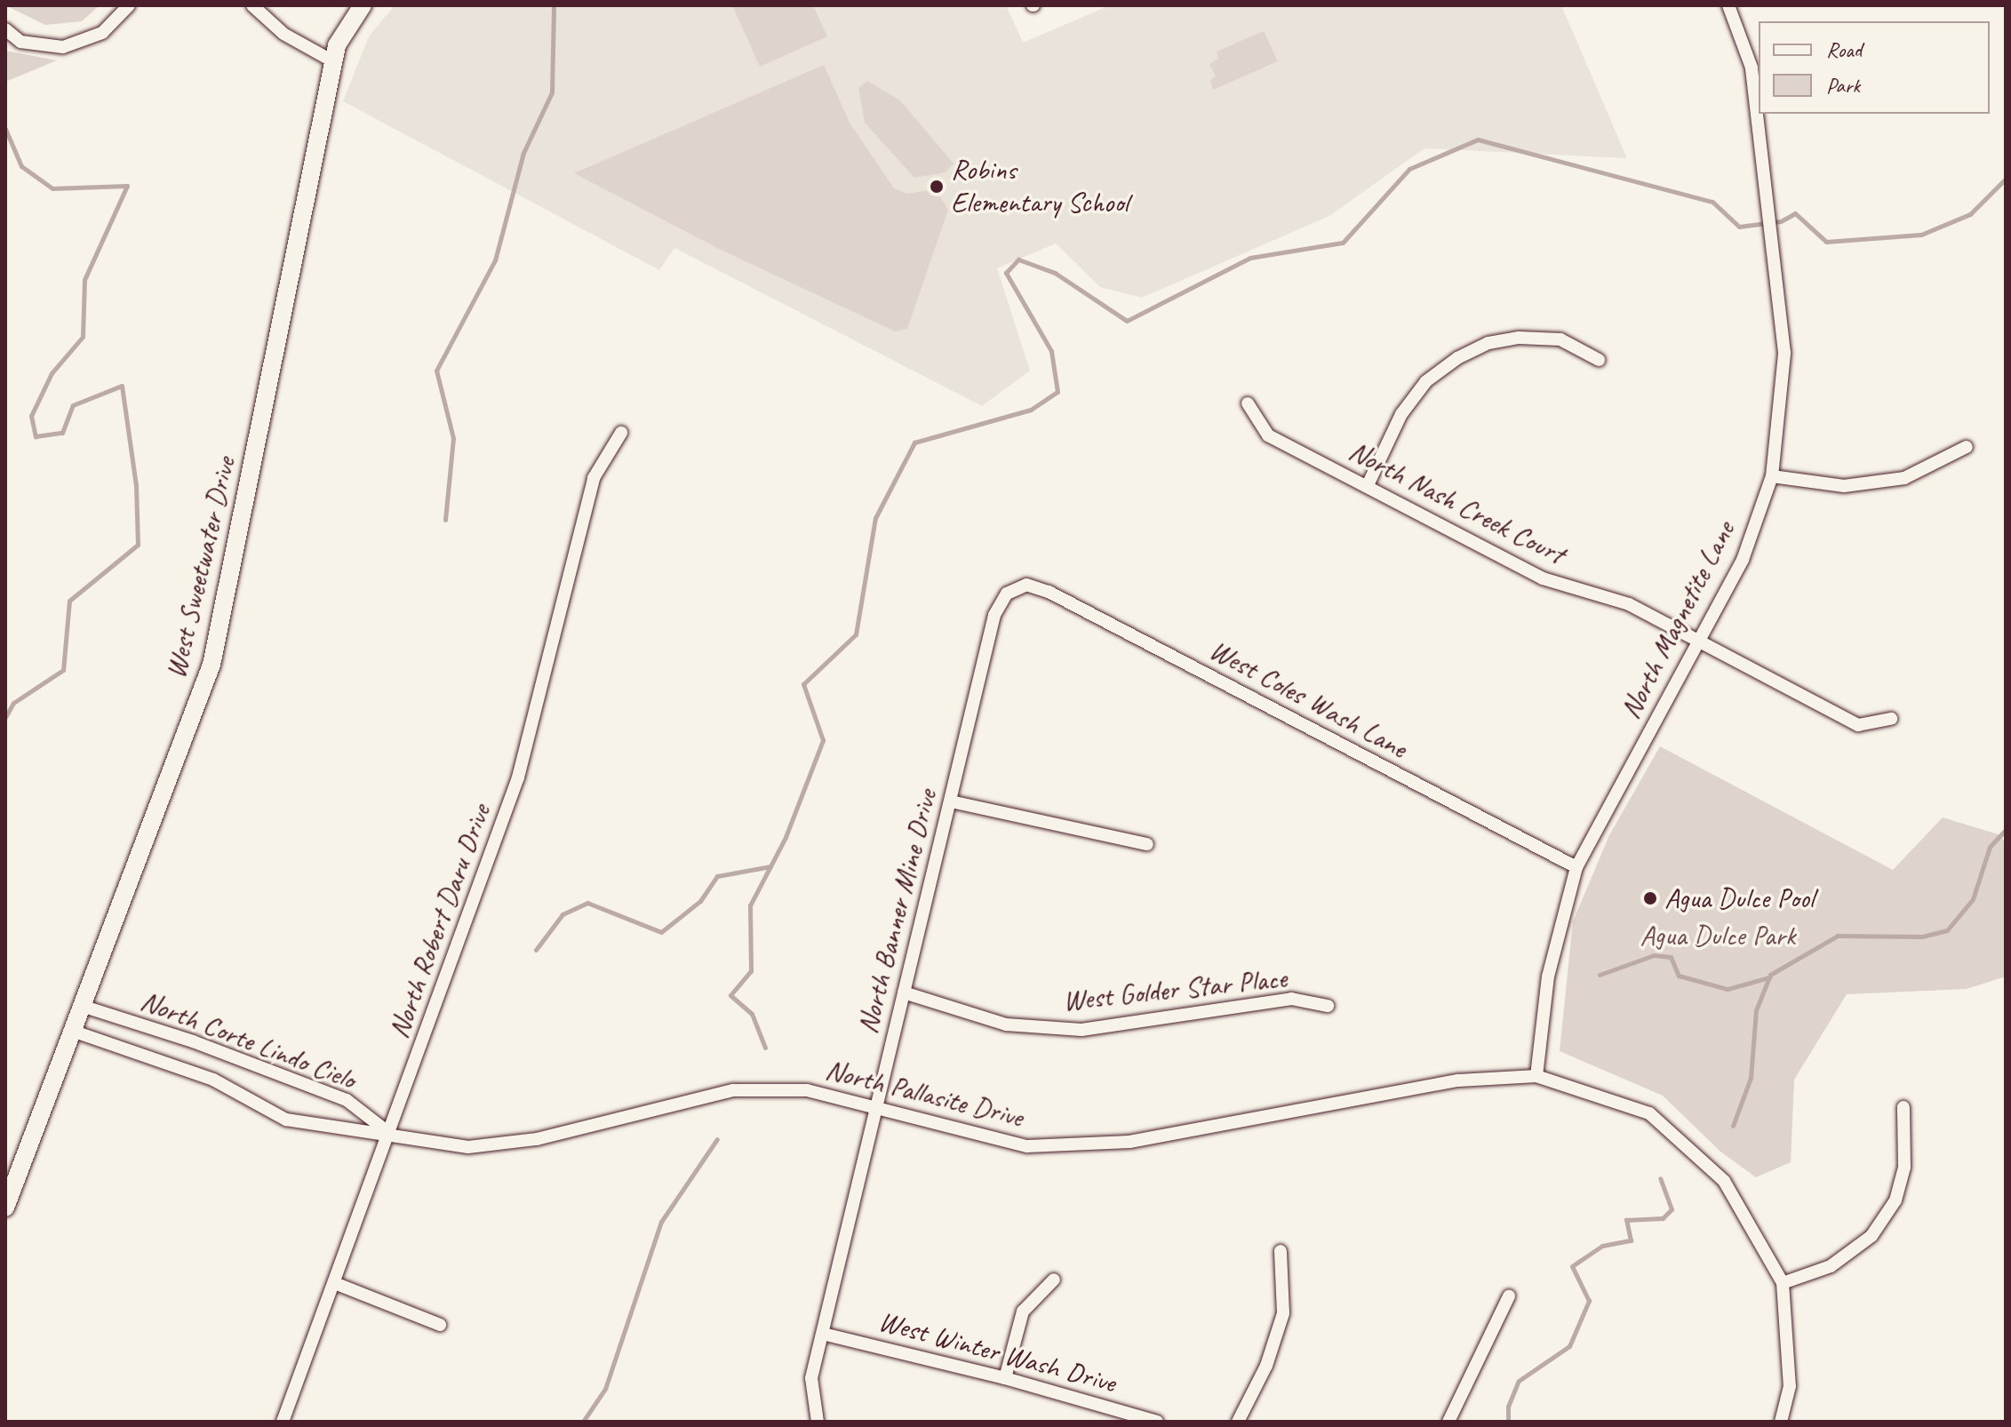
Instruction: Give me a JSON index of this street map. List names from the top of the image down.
{
  "streets": {
    "street": [
      "North Nash Creek Court",
      "West Sweetwater Drive",
      "North Magnetite Lane",
      "West Coles Wash Lane",
      "North Banner Mine Drive",
      "North Robert Daru Drive",
      "West Golder Star Place",
      "North Corte Lindo Cielo",
      "North Pallasite Drive",
      "West Winter Wash Drive"
    ]
  },
  "crossings": [
    ["North Nash Creek Court", "North Magnetite Lane"],
    ["West Sweetwater Drive", "North Corte Lindo Cielo"],
    ["North Magnetite Lane", "West Coles Wash Lane"],
    ["North Magnetite Lane", "North Pallasite Drive"],
    ["West Coles Wash Lane", "North Banner Mine Drive"],
    ["North Banner Mine Drive", "West Golder Star Place"],
    ["North Banner Mine Drive", "North Pallasite Drive"],
    ["North Banner Mine Drive", "West Winter Wash Drive"],
    ["North Robert Daru Drive", "North Corte Lindo Cielo"],
    ["North Robert Daru Drive", "North Pallasite Drive"],
    ["North Corte Lindo Cielo", "North Pallasite Drive"]
  ],
  "parks": ["Agua Dulce Park"],
  "places": ["Robins Elementary School", "Agua Dulce Pool"],
  "legend": ["Road", "Park"]
}
